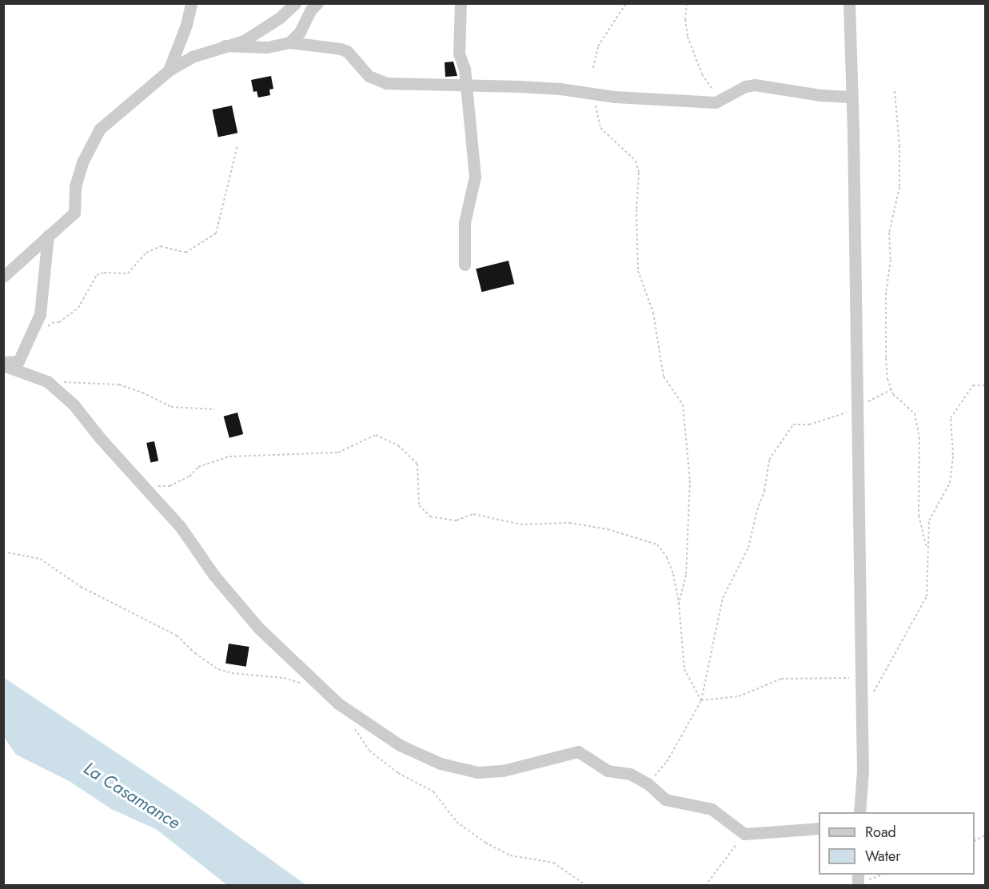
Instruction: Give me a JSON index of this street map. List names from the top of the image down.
{
  "water": ["La Casamance"],
  "legend": ["Road", "Water"]
}
